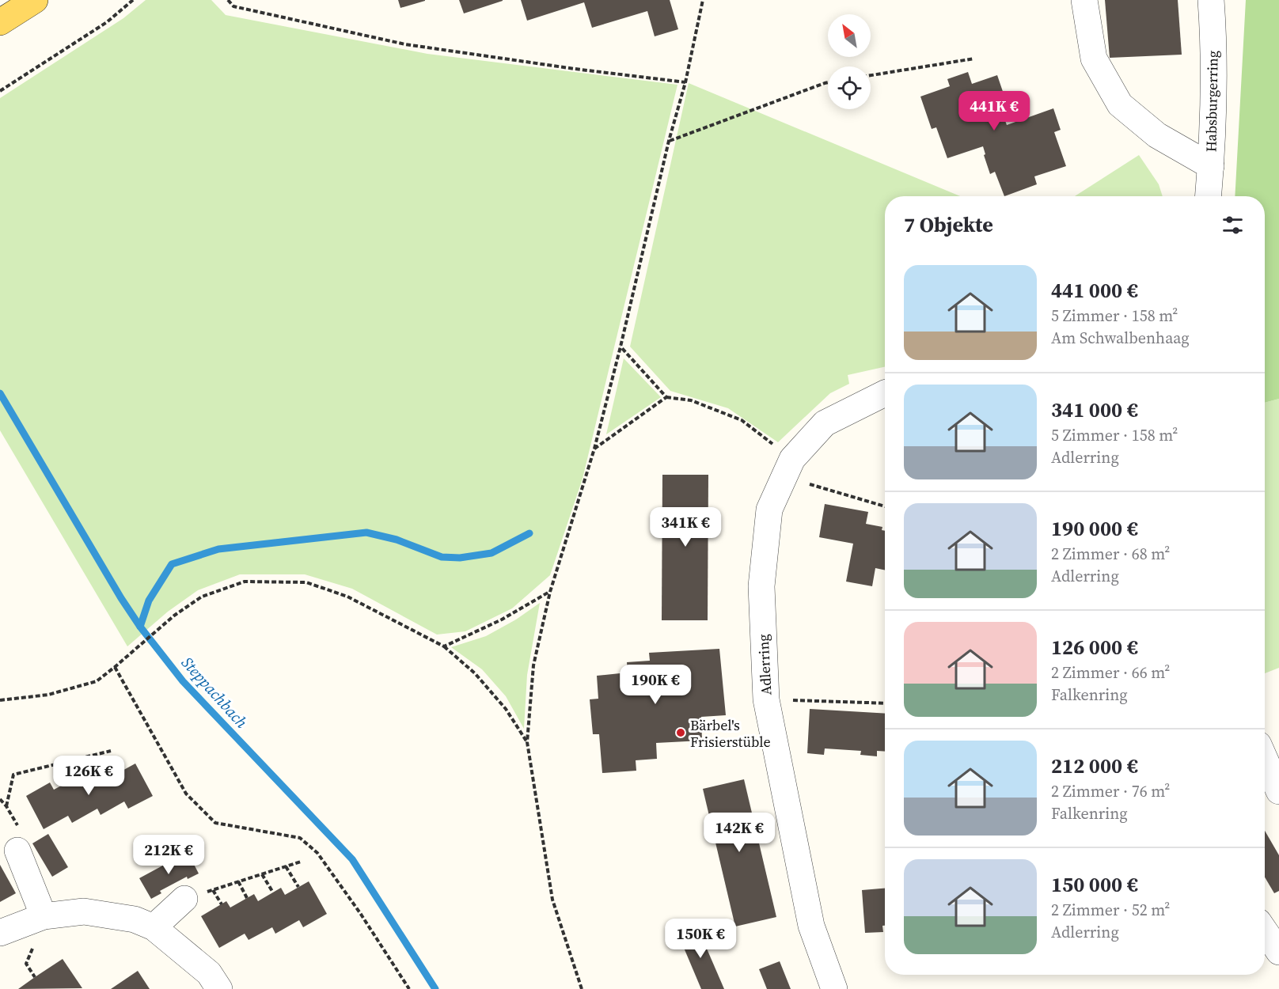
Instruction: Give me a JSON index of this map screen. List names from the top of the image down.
{
  "streets": {
    "street": ["Habsburgerring", "Adlerring"]
  },
  "water": ["Steppachbach"],
  "places": ["Bärbel's Frisierstüble"],
  "north": "top left",
  "page": {
    "price": [
      "441K €",
      "341K €",
      "190K €",
      "126K €",
      "142K €",
      "212K €",
      "150K €"
    ],
    "heading": "7 Objekte",
    "list": [
      {
        "name": "441 000 €",
        "note": "5 Zimmer · 158 m² · Am Schwalbenhaag"
      },
      {
        "name": "341 000 €",
        "note": "5 Zimmer · 158 m² · Adlerring"
      },
      {
        "name": "190 000 €",
        "note": "2 Zimmer · 68 m² · Adlerring"
      },
      {
        "name": "126 000 €",
        "note": "2 Zimmer · 66 m² · Falkenring"
      },
      {
        "name": "212 000 €",
        "note": "2 Zimmer · 76 m² · Falkenring"
      },
      {
        "name": "150 000 €",
        "note": "2 Zimmer · 52 m² · Adlerring"
      }
    ]
  }
}
